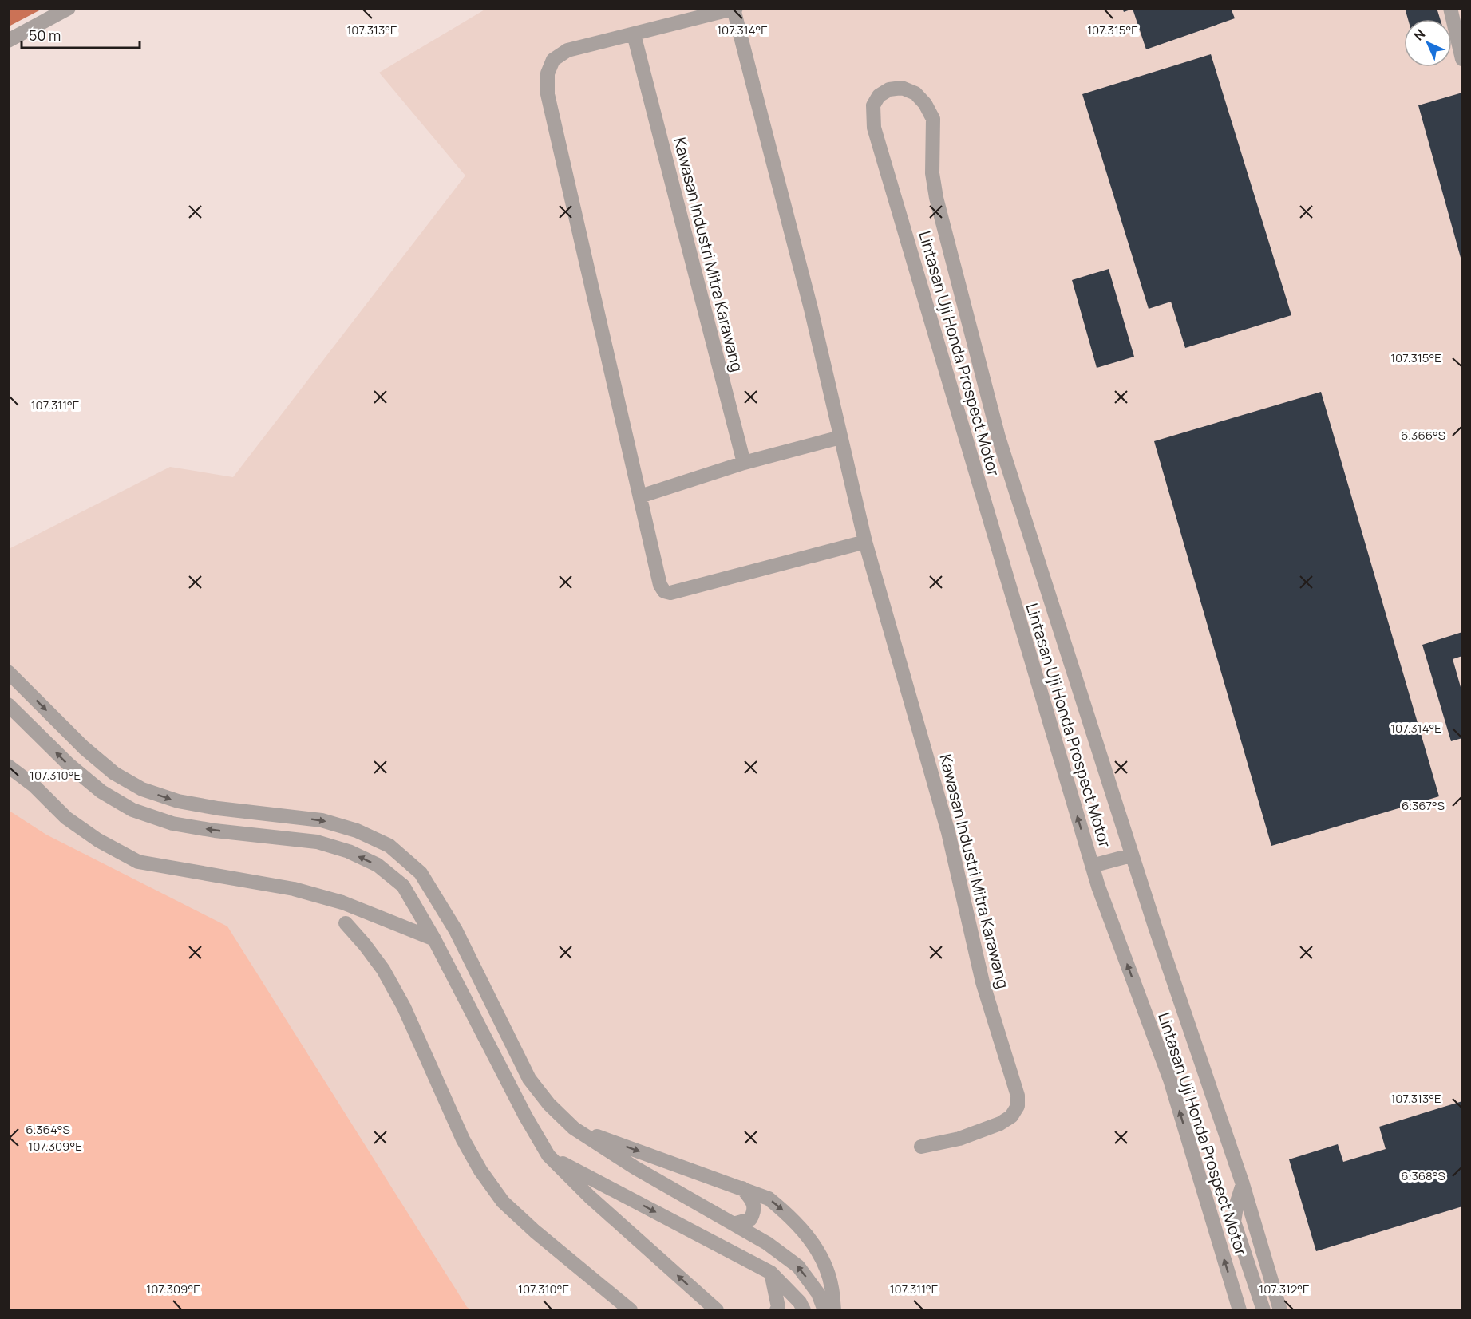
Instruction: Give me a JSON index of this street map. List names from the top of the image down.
{
  "streets": {
    "street": ["Kawasan Industri Mitra Karawang", "Lintasan Uji Honda Prospect Motor"]
  },
  "scale_bar": "50 m",
  "north": "top left",
  "coordinates": [
    "107.313°E",
    "107.314°E",
    "107.315°E",
    "107.311°E",
    "6.366°S",
    "107.310°E",
    "6.367°S",
    "6.364°S",
    "107.309°E",
    "6.368°S",
    "107.312°E"
  ]
}
